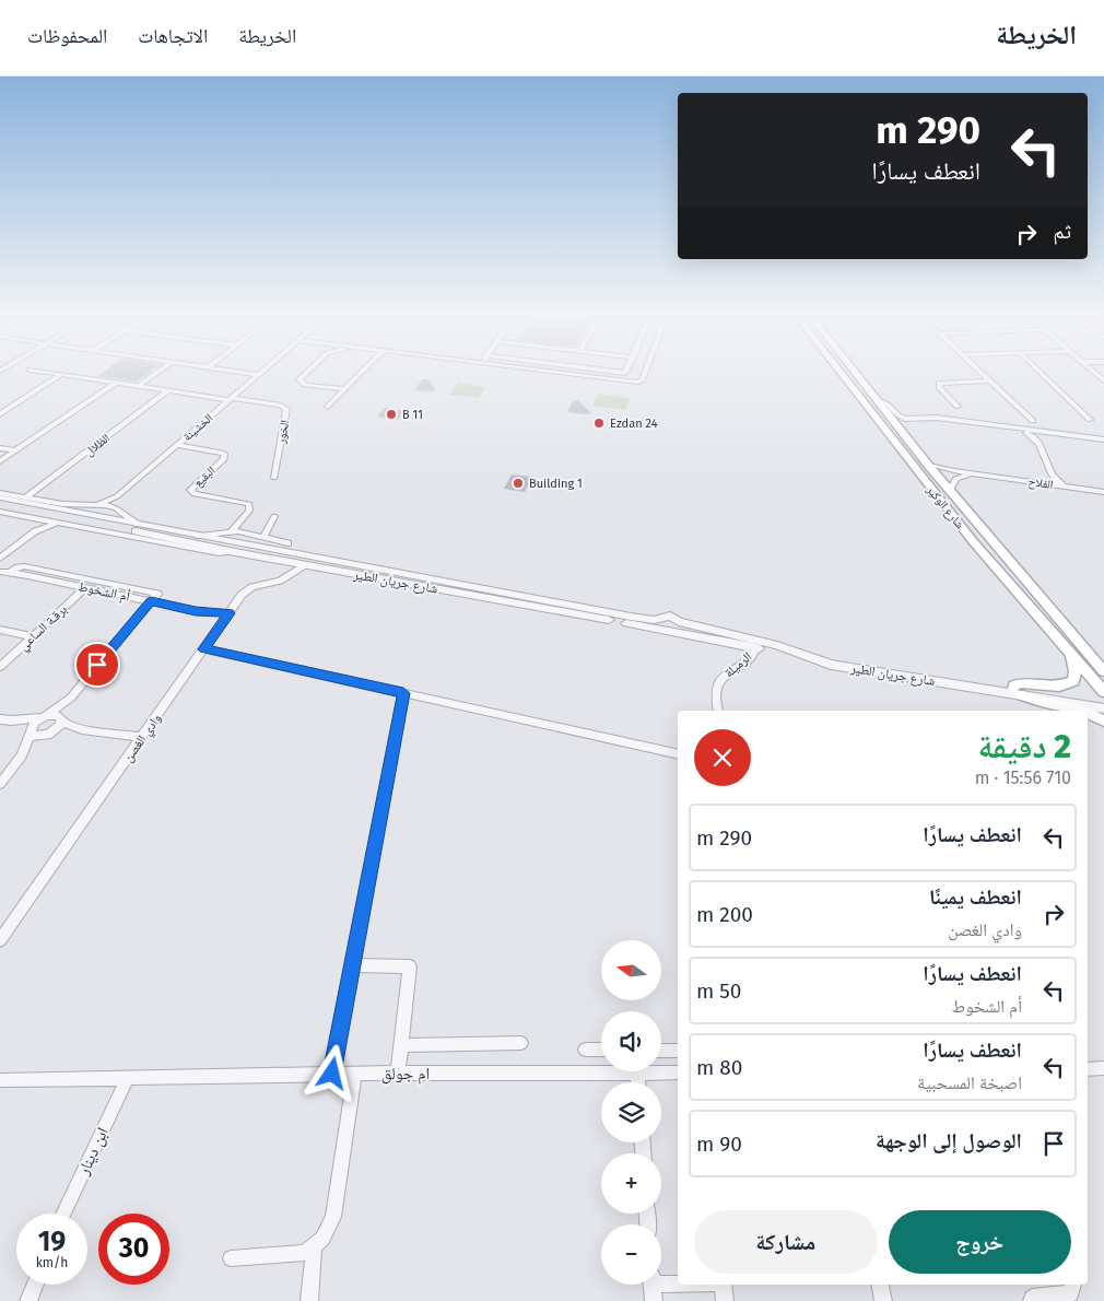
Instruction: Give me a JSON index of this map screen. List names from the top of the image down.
{
  "streets": {
    "main road": ["شارع الوكير"],
    "street": [
      "الخشينة",
      "الخور",
      "الظلال",
      "البقيع",
      "الفلاح",
      "شارع جريان الطير",
      "أم الشخوط",
      "برقـة الساعي",
      "الرميلة",
      "وادي الغصن",
      "ام جولق",
      "ابن دينار"
    ]
  },
  "crossings": [
    ["الخشينة", "الخور"],
    ["الخشينة", "البقيع"],
    ["الخشينة", "شارع جريان الطير"],
    ["الظلال", "شارع جريان الطير"],
    ["الفلاح", "شارع الوكير"],
    ["شارع جريان الطير", "الرميلة"],
    ["شارع جريان الطير", "وادي الغصن"],
    ["أم الشخوط", "برقـة الساعي"],
    ["أم الشخوط", "وادي الغصن"],
    ["ام جولق", "ابن دينار"]
  ],
  "places": ["B 11", "Ezdan 24", "Building 1"],
  "north": "left",
  "page": {
    "header": "الخريطة",
    "nav": ["الخريطة", "الاتجاهات", "المحفوظات"],
    "turn": ["290 m", "انعطف يسارًا"],
    "then": "ثم",
    "heading": ["2 دقيقة", "710 m · 15:56"],
    "list": [
      {
        "name": "انعطف يسارًا",
        "value": "290 m"
      },
      {
        "name": "انعطف يمينًا",
        "note": "وادي الغصن",
        "value": "200 m"
      },
      {
        "name": "انعطف يسارًا",
        "note": "أم الشخوط",
        "value": "50 m"
      },
      {
        "name": "انعطف يسارًا",
        "note": "اصبخة المسحبية",
        "value": "80 m"
      },
      {
        "name": "الوصول إلى الوجهة",
        "value": "90 m"
      }
    ],
    "map_buttons": ["+", "−"],
    "buttons": ["خروج", "مشاركة"],
    "speed": "19 km/h",
    "limit": "30"
  }
}
